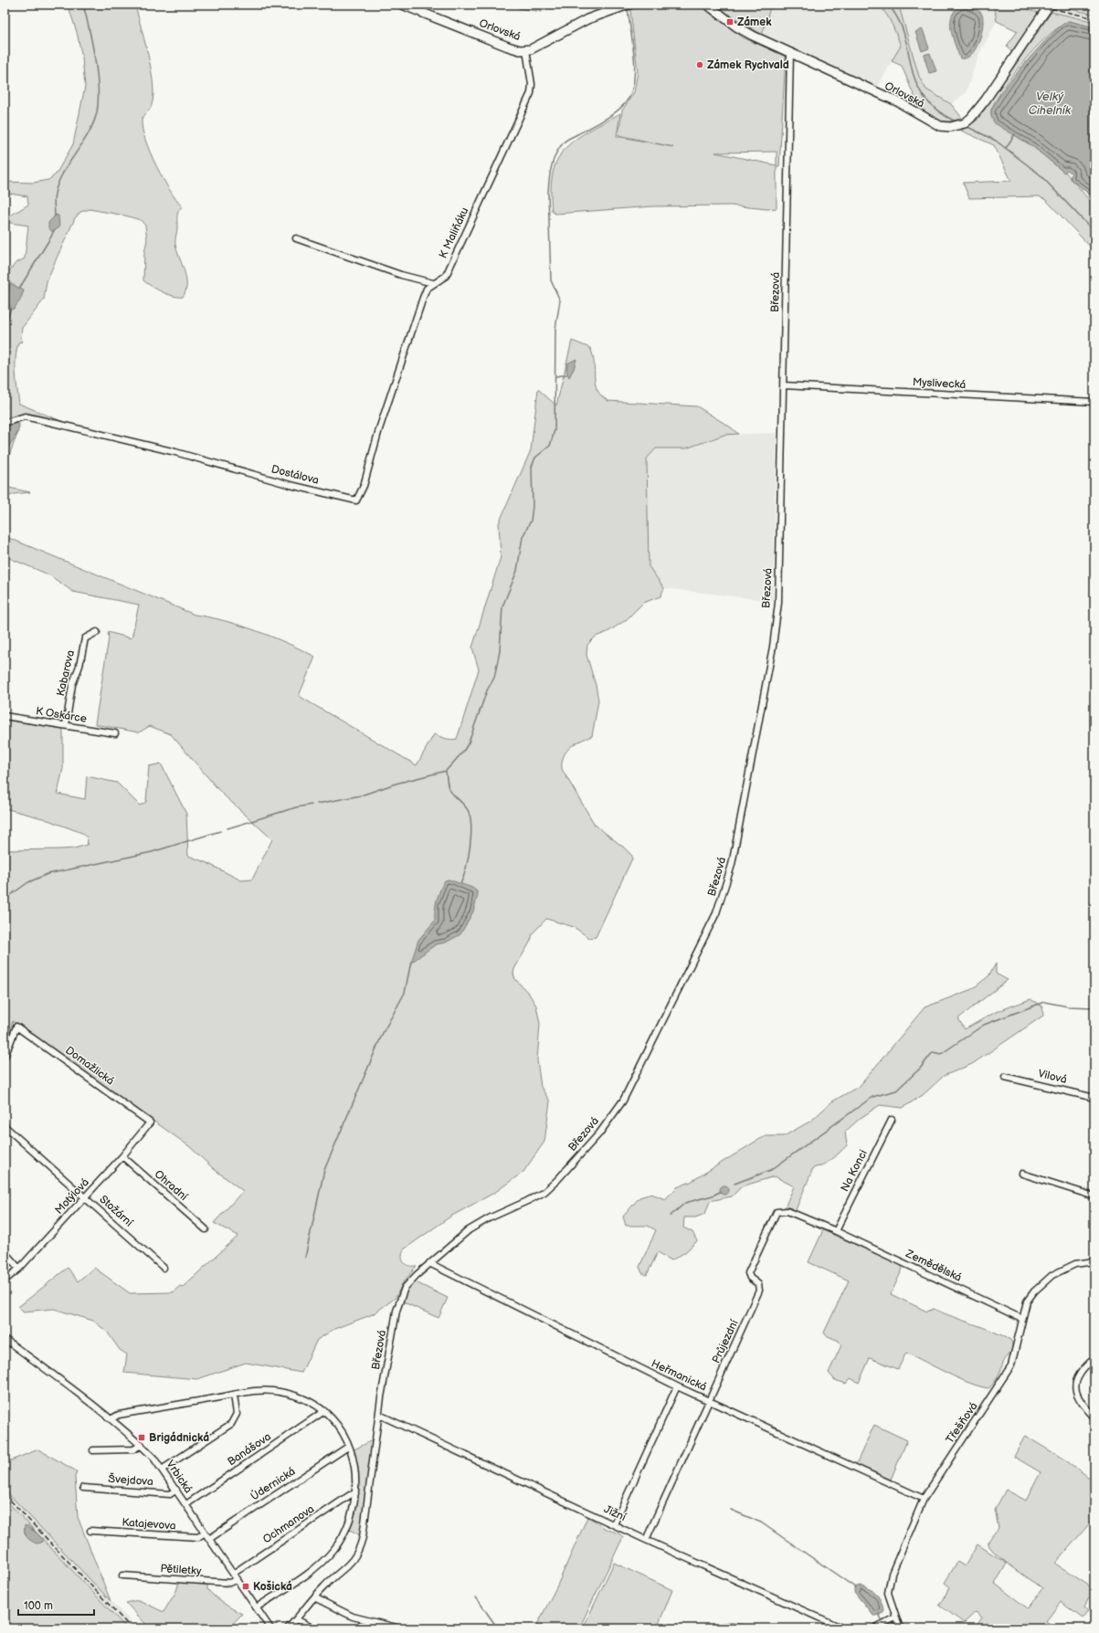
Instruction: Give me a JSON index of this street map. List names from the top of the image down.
{
  "streets": {
    "main road": ["Orlovská"],
    "street": [
      "K Maliňáku",
      "Březová",
      "Myslivecká",
      "Dostálova",
      "Kabarova",
      "K Oskárce",
      "Domažlická",
      "Vilová",
      "Na Konci",
      "Ohradní",
      "Motýlová",
      "Stožární",
      "Zemědělská",
      "Průjezdní",
      "Heřmanická",
      "Třešňová",
      "Banášova",
      "Vrbická",
      "Švejdova",
      "Údernická",
      "Jižní",
      "Katajevova",
      "Ochmanova",
      "Pětiletky"
    ]
  },
  "crossings": [
    ["Orlovská", "K Maliňáku"],
    ["Orlovská", "Březová"],
    ["K Maliňáku", "Dostálova"],
    ["Březová", "Myslivecká"],
    ["Březová", "Heřmanická"],
    ["Březová", "Jižní"],
    ["Kabarova", "K Oskárce"],
    ["Domažlická", "Motýlová"],
    ["Na Konci", "Zemědělská"],
    ["Na Konci", "Průjezdní"],
    ["Ohradní", "Motýlová"],
    ["Motýlová", "Stožární"],
    ["Zemědělská", "Průjezdní"],
    ["Zemědělská", "Třešňová"],
    ["Průjezdní", "Heřmanická"],
    ["Průjezdní", "Jižní"],
    ["Heřmanická", "Třešňová"],
    ["Banášova", "Vrbická"],
    ["Vrbická", "Švejdova"],
    ["Vrbická", "Údernická"],
    ["Vrbická", "Katajevova"],
    ["Vrbická", "Ochmanova"],
    ["Vrbická", "Pětiletky"]
  ],
  "water": ["Velký Cihelník"],
  "places": {
    "transit": ["Zámek", "Brigádnická", "Košická"],
    "other": ["Zámek Rychvald"]
  },
  "scale_bar": "100 m"
}
